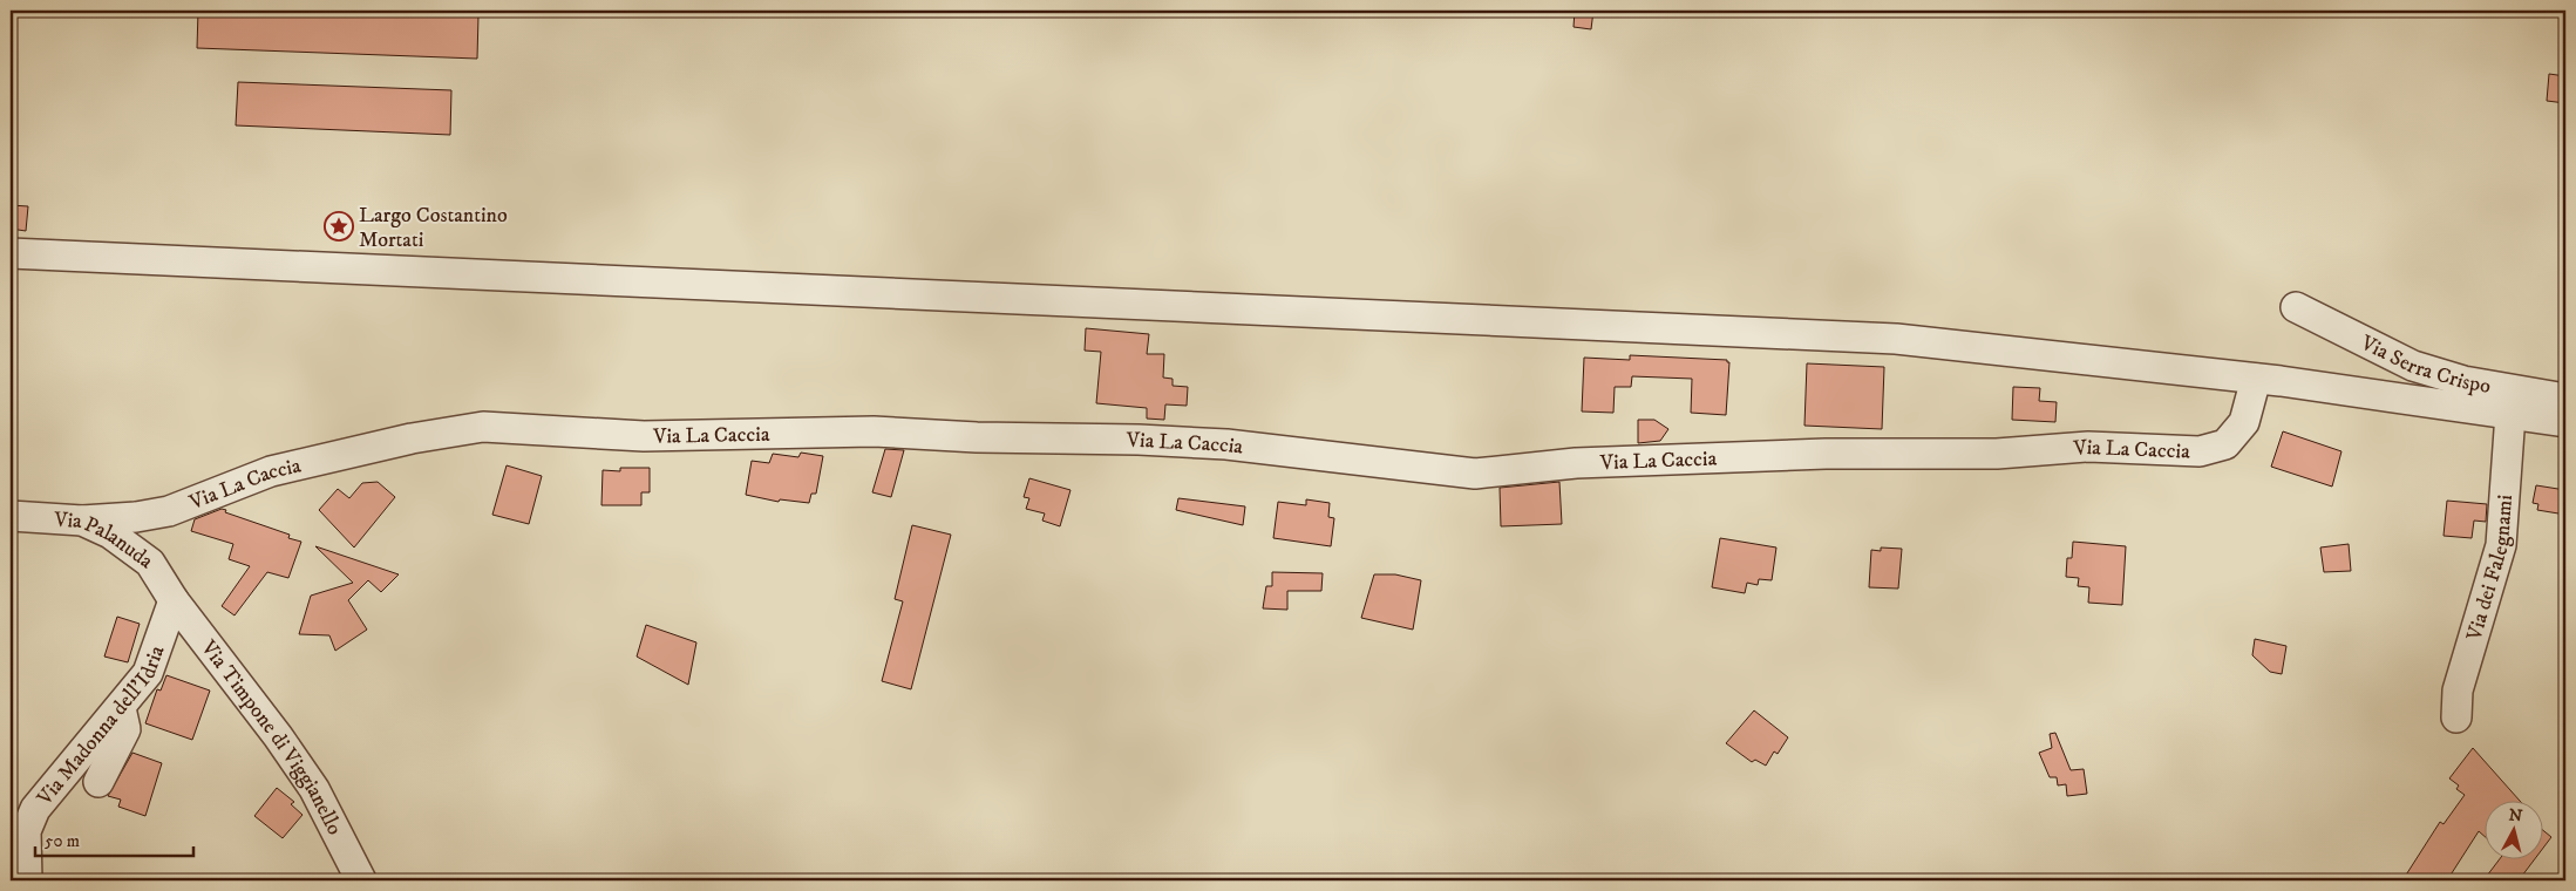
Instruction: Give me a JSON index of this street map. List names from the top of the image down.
{
  "streets": {
    "street": [
      "Via Serra Crispo",
      "Via La Caccia",
      "Via Palanuda",
      "Via dei Falegnami",
      "Via Madonna dell'Idria",
      "Via Timpone di Viggianello"
    ]
  },
  "crossings": [
    ["Via La Caccia", "Via Palanuda"],
    ["Via Palanuda", "Via Madonna dell'Idria"],
    ["Via Palanuda", "Via Timpone di Viggianello"],
    ["Via Madonna dell'Idria", "Via Timpone di Viggianello"]
  ],
  "places": {
    "place": ["Largo Costantino Mortati"]
  },
  "scale_bar": "50 m",
  "north": "top"
}
